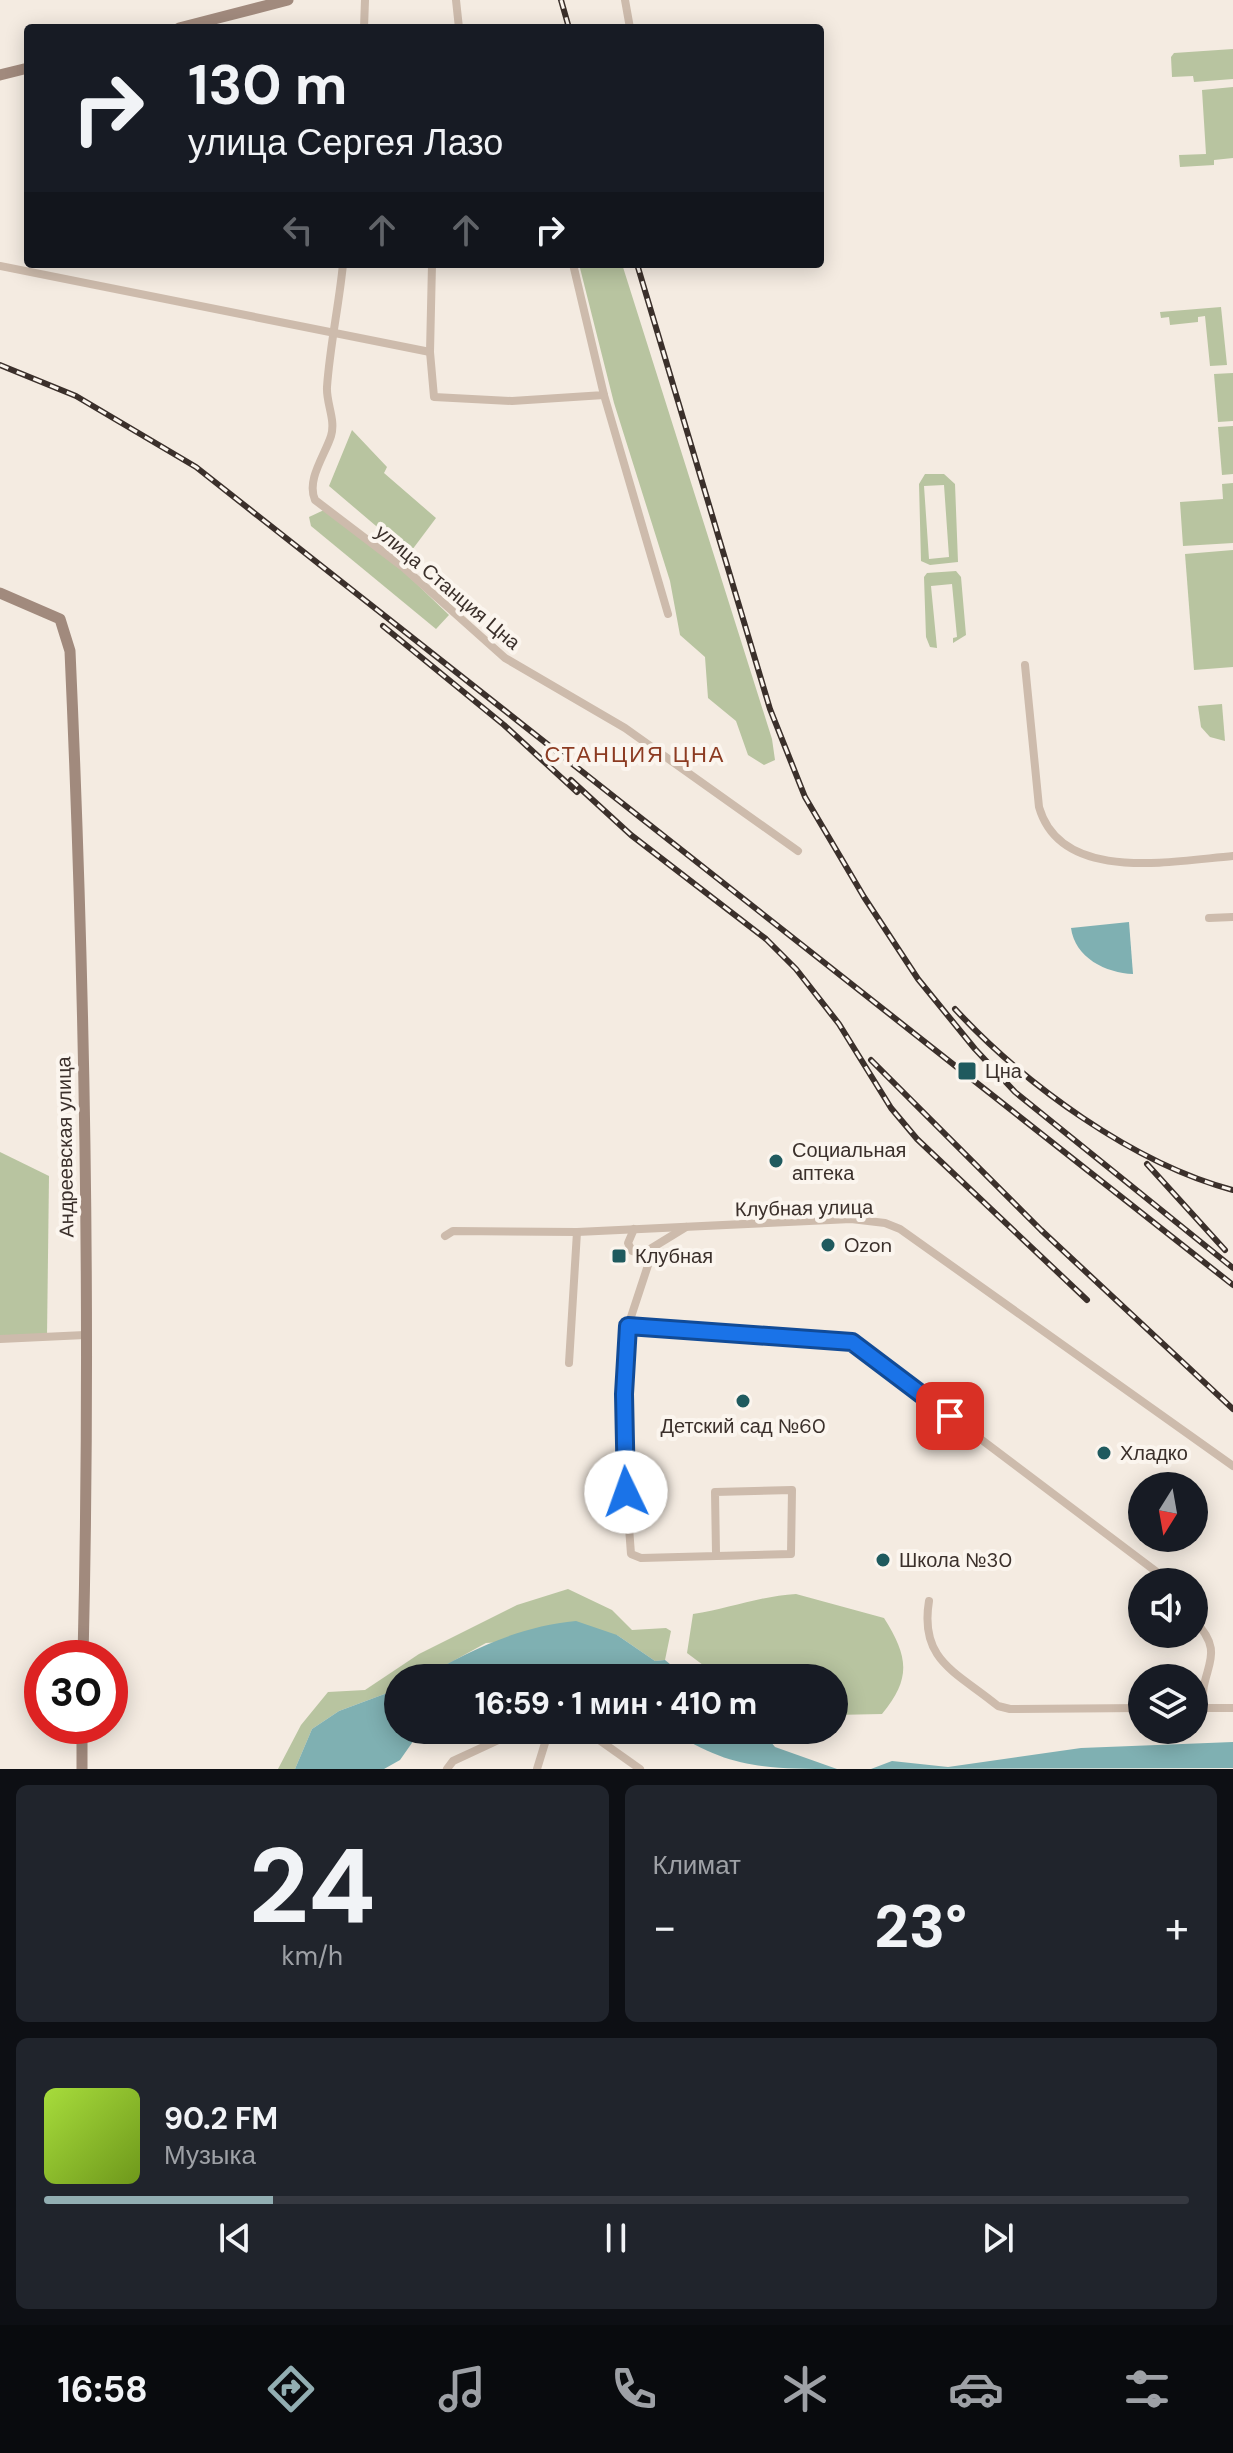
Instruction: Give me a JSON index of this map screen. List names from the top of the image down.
{
  "streets": {
    "street": ["улица Станция Цна", "Андреевская улица", "Клубная улица"]
  },
  "districts": ["СТАНЦИЯ ЦНА"],
  "places": {
    "transit": ["Цна", "Клубная"],
    "other": [
      "Социальная аптека",
      "Ozon",
      "Детский сад №60",
      "Хладко",
      "Школа №30"
    ]
  },
  "north": "bottom",
  "page": {
    "turn": ["130 m", "улица Сергея Лазо"],
    "limit": "30",
    "trip": "16:59 · 1 мин · 410 m",
    "tile": [
      ["24", "km/h"],
      "Климат"
    ],
    "heat": ["−", "23°", "+"],
    "song": ["90.2 FM", "Музыка"],
    "tabs": "16:58"
  }
}
